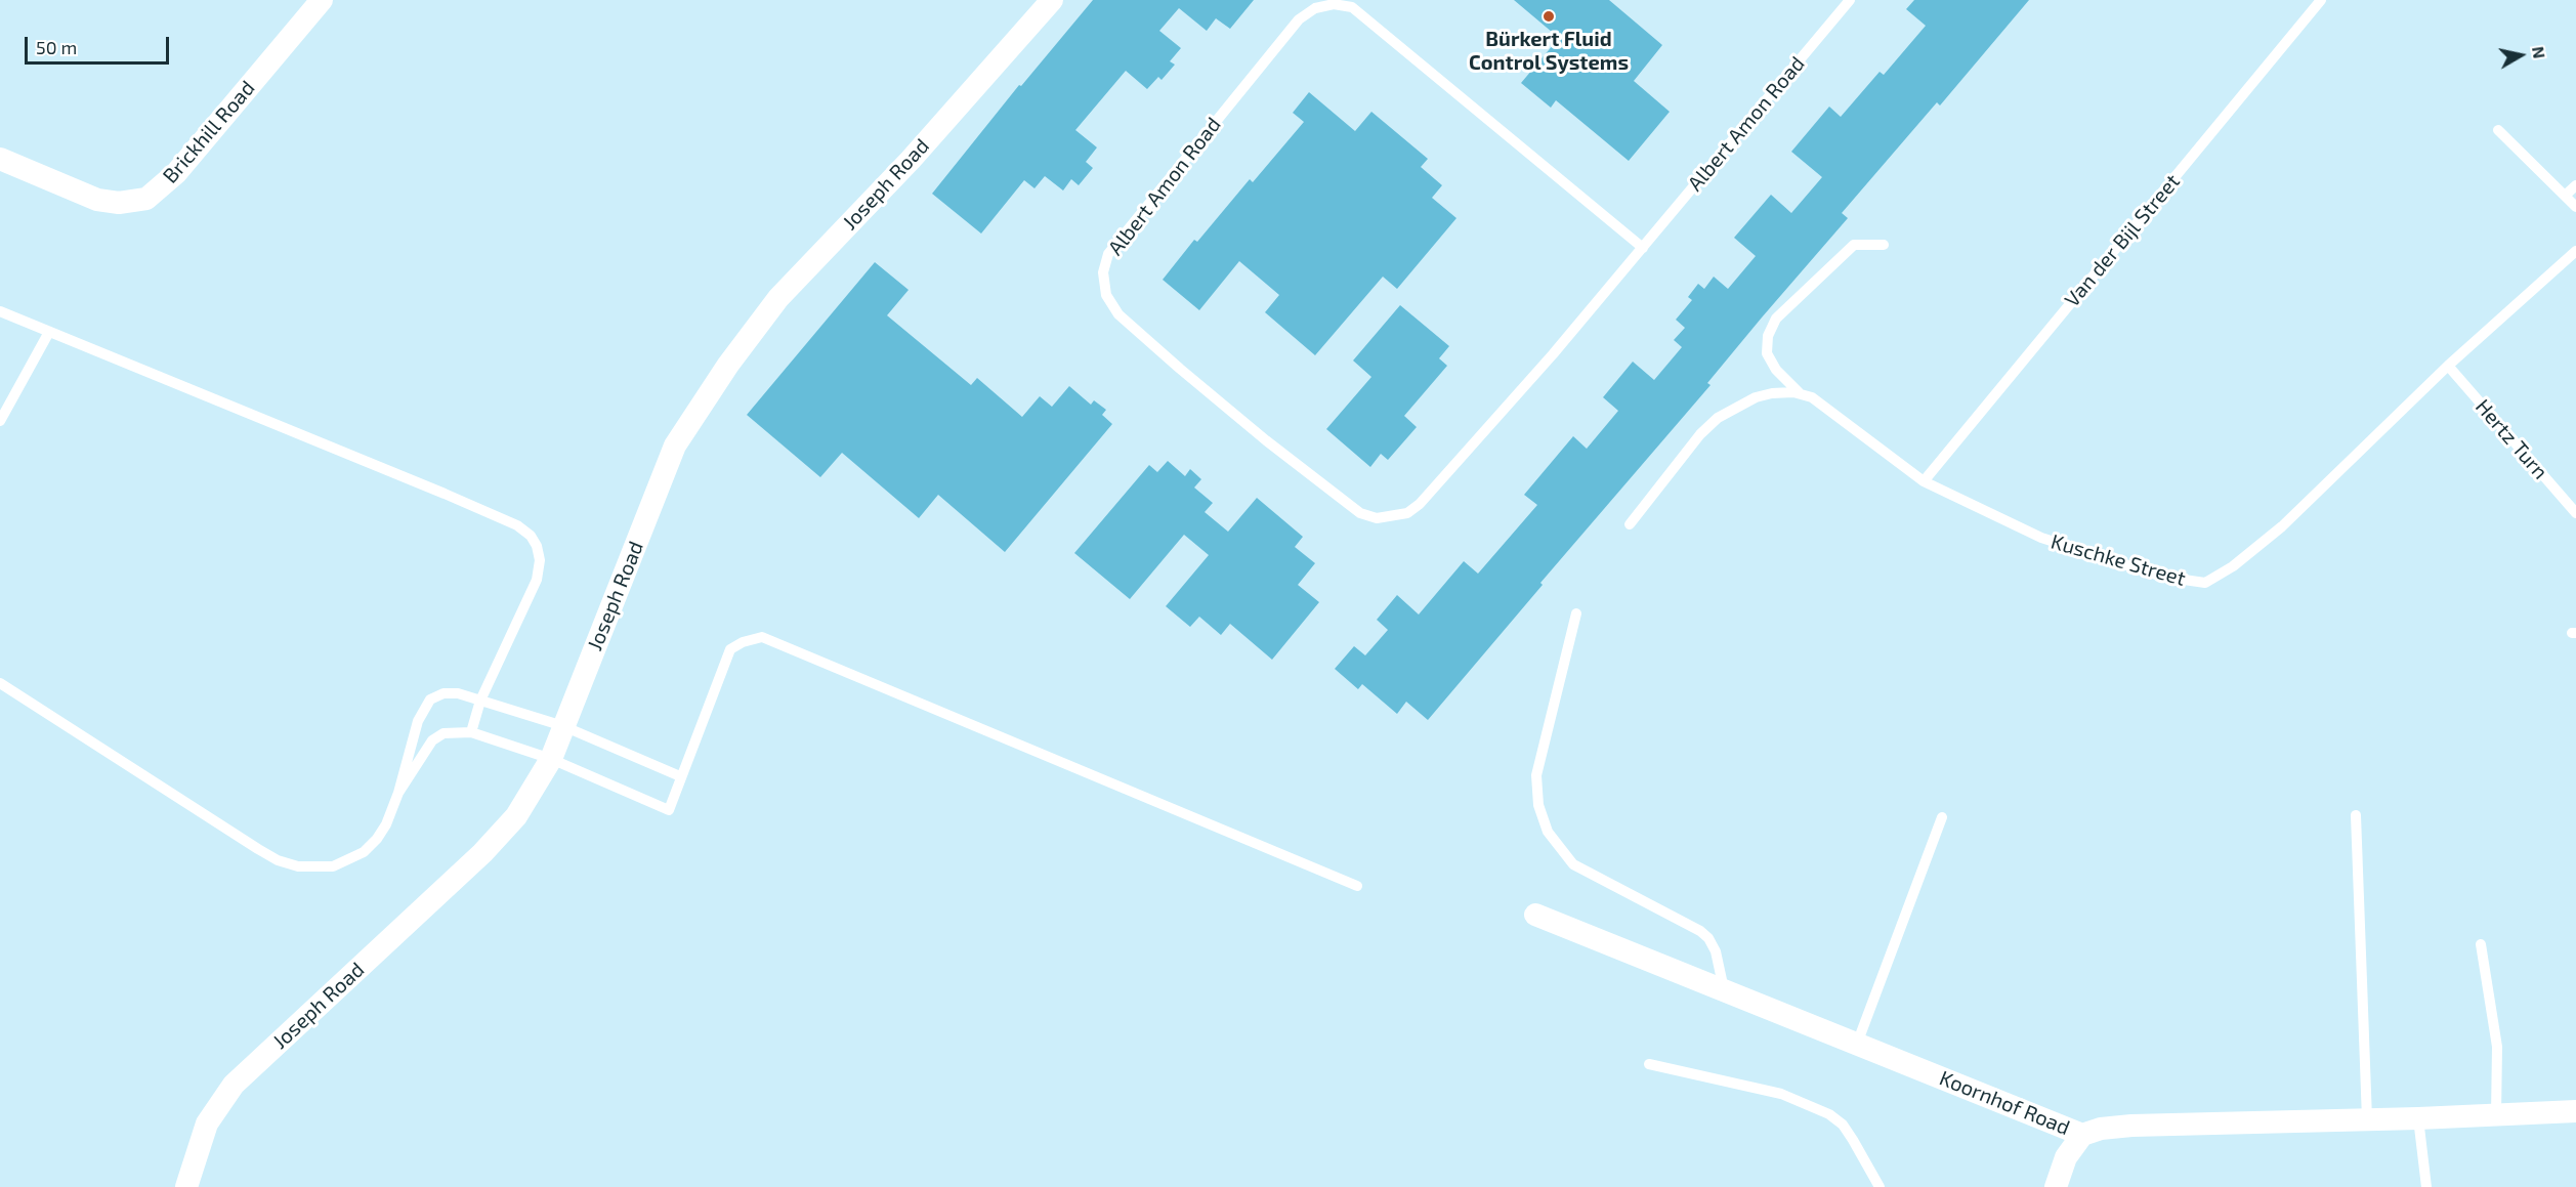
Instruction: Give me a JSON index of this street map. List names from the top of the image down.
{
  "streets": {
    "street": ["Brickhill Road", "Joseph Road", "Koornhof Road"],
    "lane": [
      "Albert Amon Road",
      "Van der Bijl Street",
      "Hertz Turn",
      "Kuschke Street"
    ]
  },
  "crossings": [
    ["Van der Bijl Street", "Kuschke Street"],
    ["Hertz Turn", "Kuschke Street"]
  ],
  "places": ["Bürkert Fluid Control Systems"],
  "scale_bar": "50 m",
  "north": "right"
}
